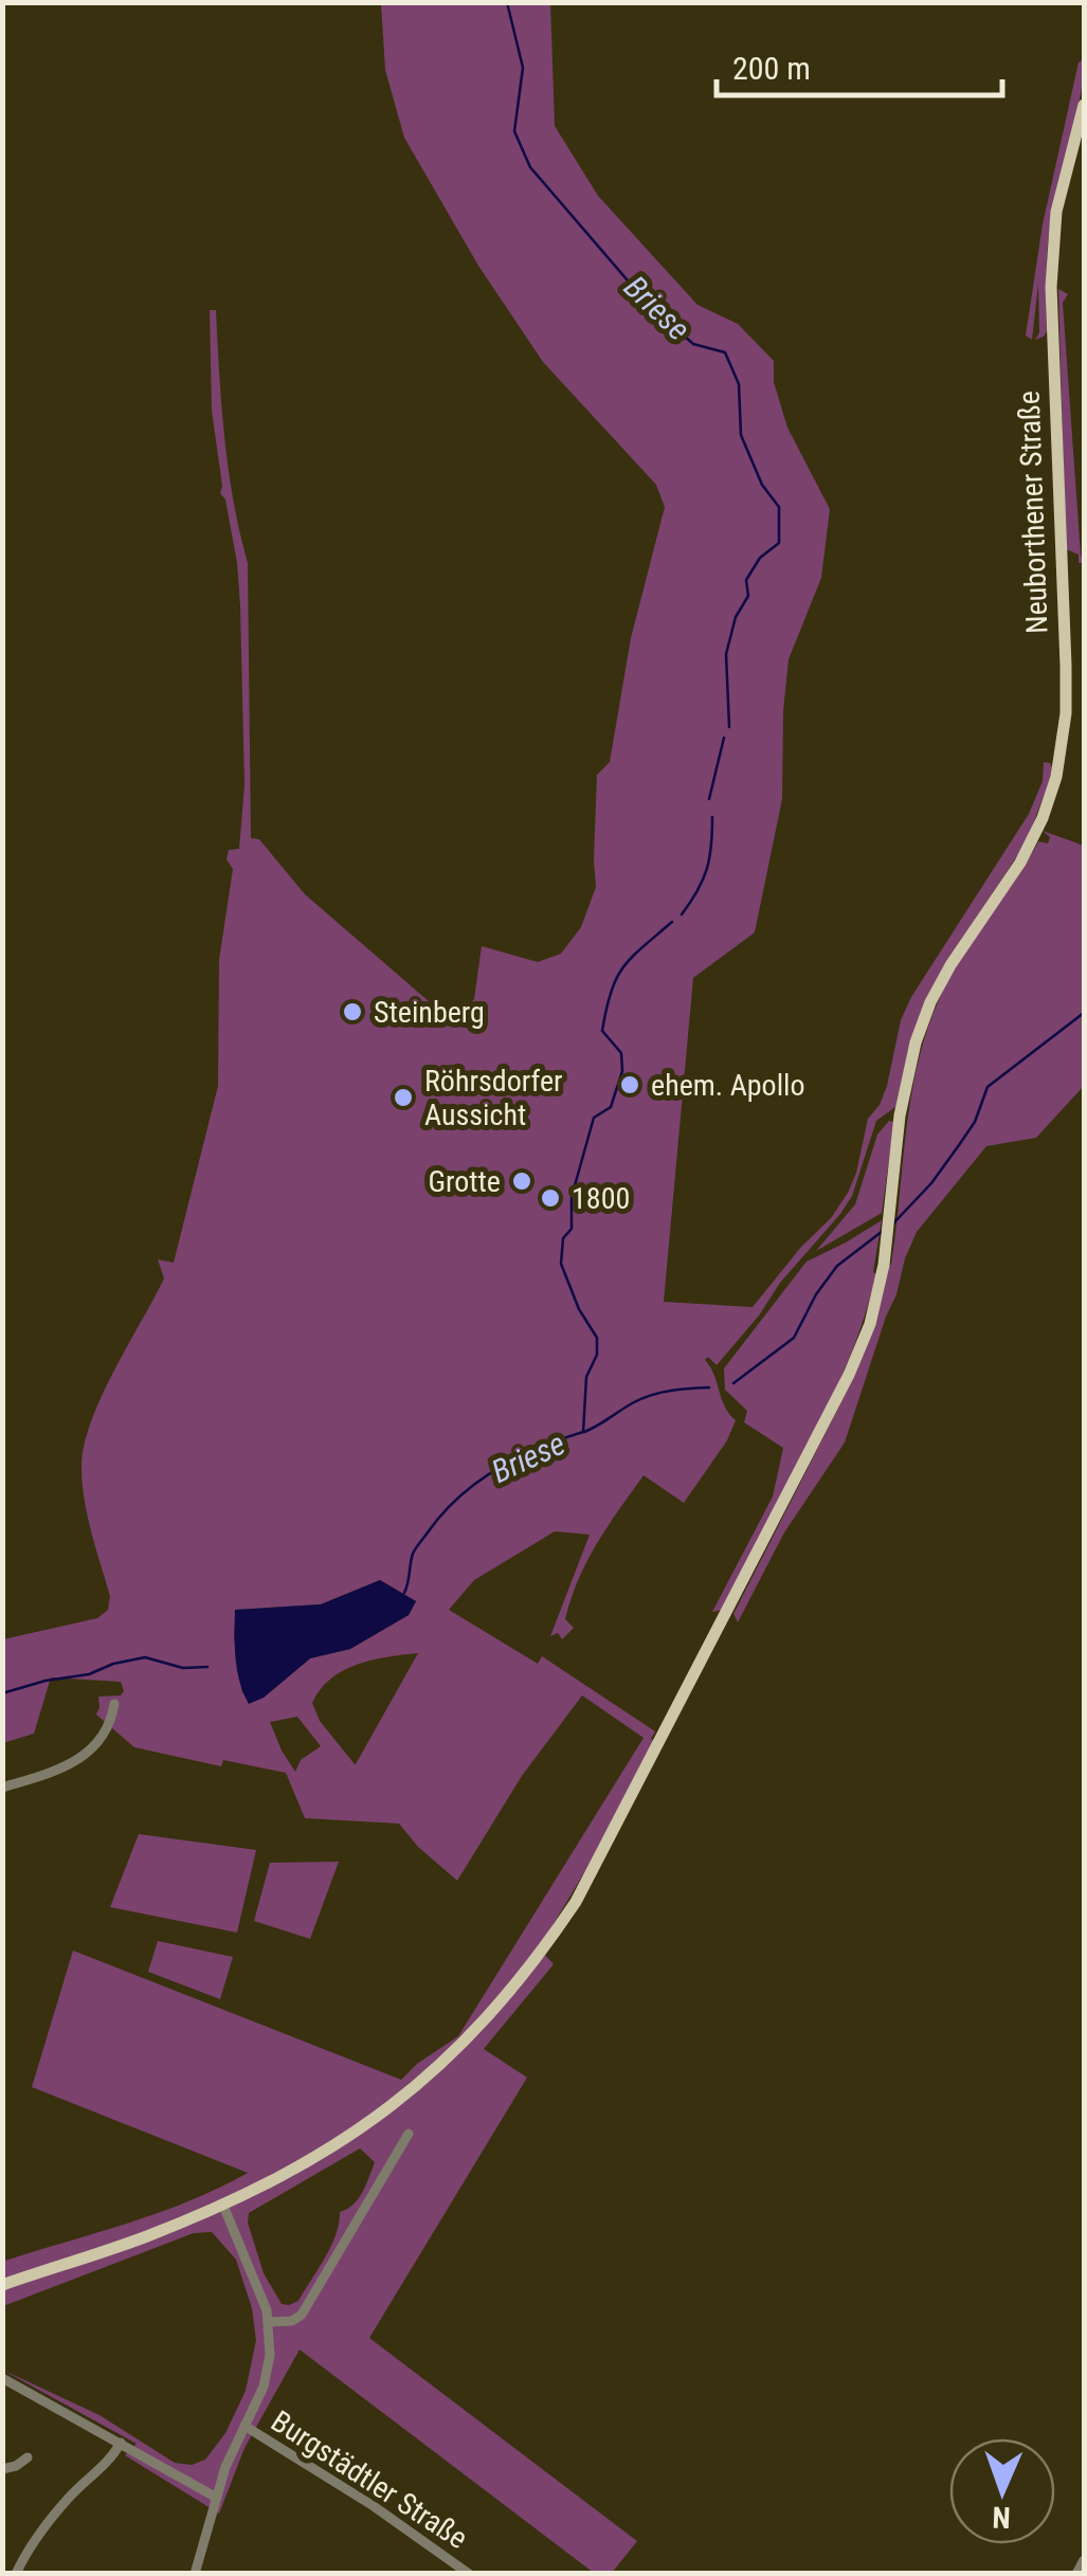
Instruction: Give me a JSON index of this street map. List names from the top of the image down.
{
  "streets": {
    "main road": ["Neuborthener Straße"],
    "street": ["Burgstädtler Straße"]
  },
  "water": ["Briese"],
  "places": [
    "Steinberg",
    "ehem. Apollo",
    "Röhrsdorfer Aussicht",
    "Grotte",
    "1800"
  ],
  "scale_bar": "200 m",
  "north": "bottom"
}
